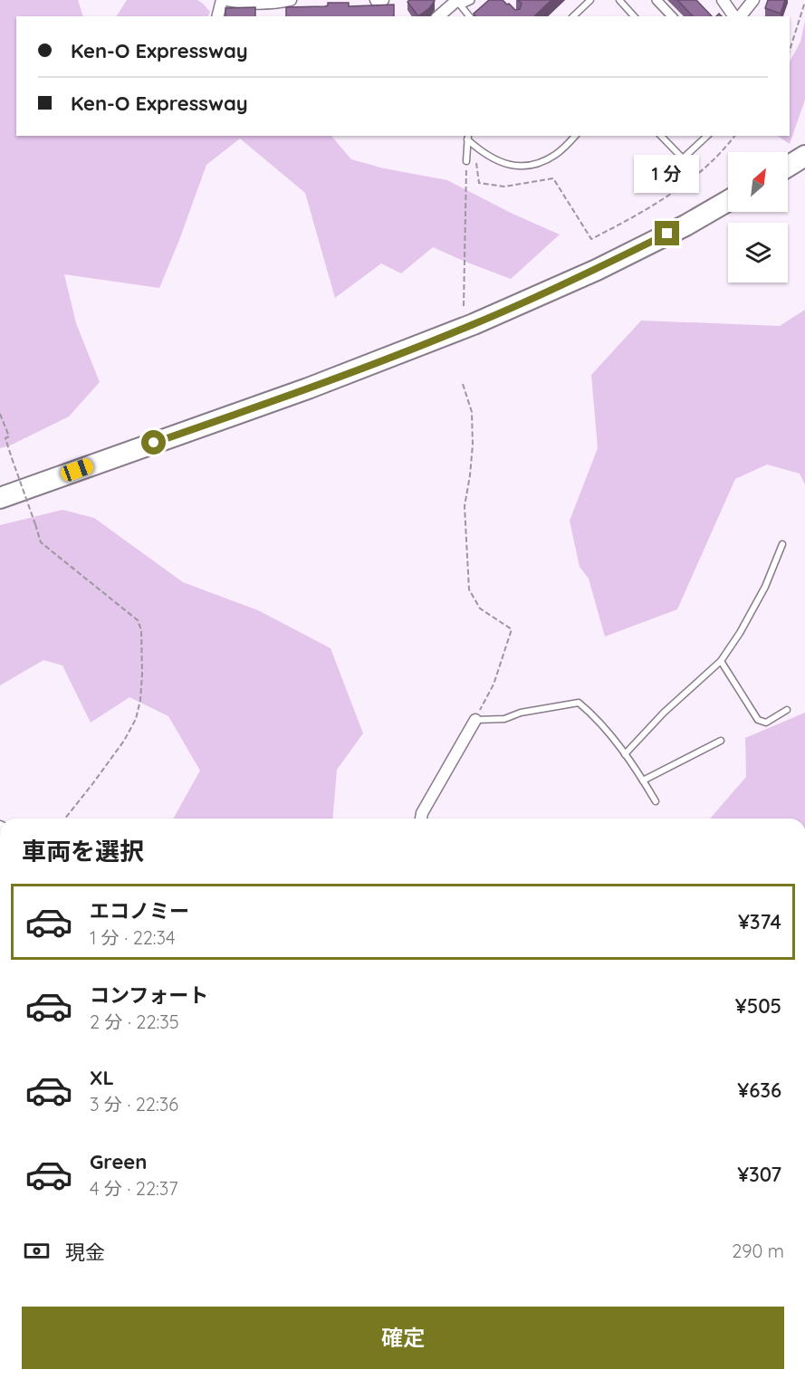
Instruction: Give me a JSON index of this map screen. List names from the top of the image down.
{
  "north": "top right",
  "page": {
    "banner": ["Ken-O Expressway", "Ken-O Expressway"],
    "bubble": "1 分",
    "heading": "車両を選択",
    "list": [
      {
        "name": "エコノミー",
        "note": "1 分 · 22:34",
        "value": "¥374"
      },
      {
        "name": "コンフォート",
        "note": "2 分 · 22:35",
        "value": "¥505"
      },
      {
        "name": "XL",
        "note": "3 分 · 22:36",
        "value": "¥636"
      },
      {
        "name": "Green",
        "note": "4 分 · 22:37",
        "value": "¥307"
      }
    ],
    "pay": ["現金", "290 m"],
    "buttons": "確定"
  }
}
